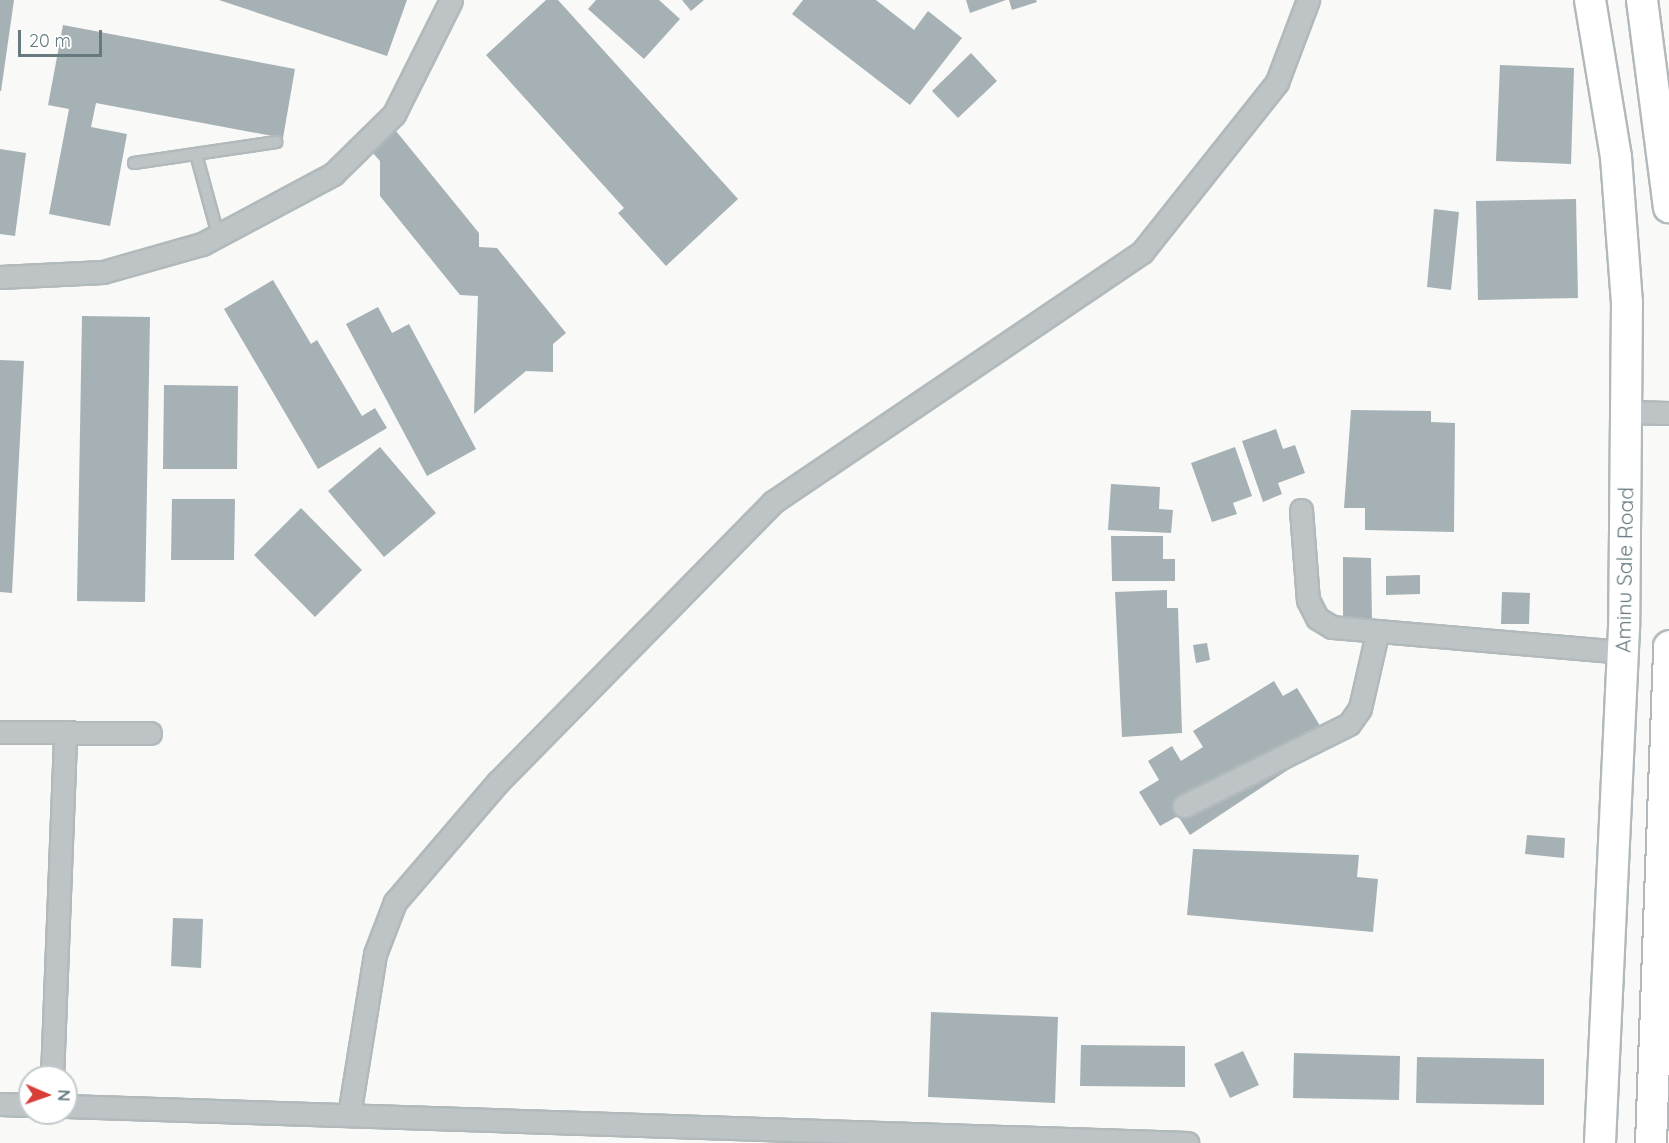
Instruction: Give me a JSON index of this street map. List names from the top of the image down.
{
  "streets": {
    "street": ["Aminu Sale Road"]
  },
  "scale_bar": "20 m",
  "north": "right"
}
